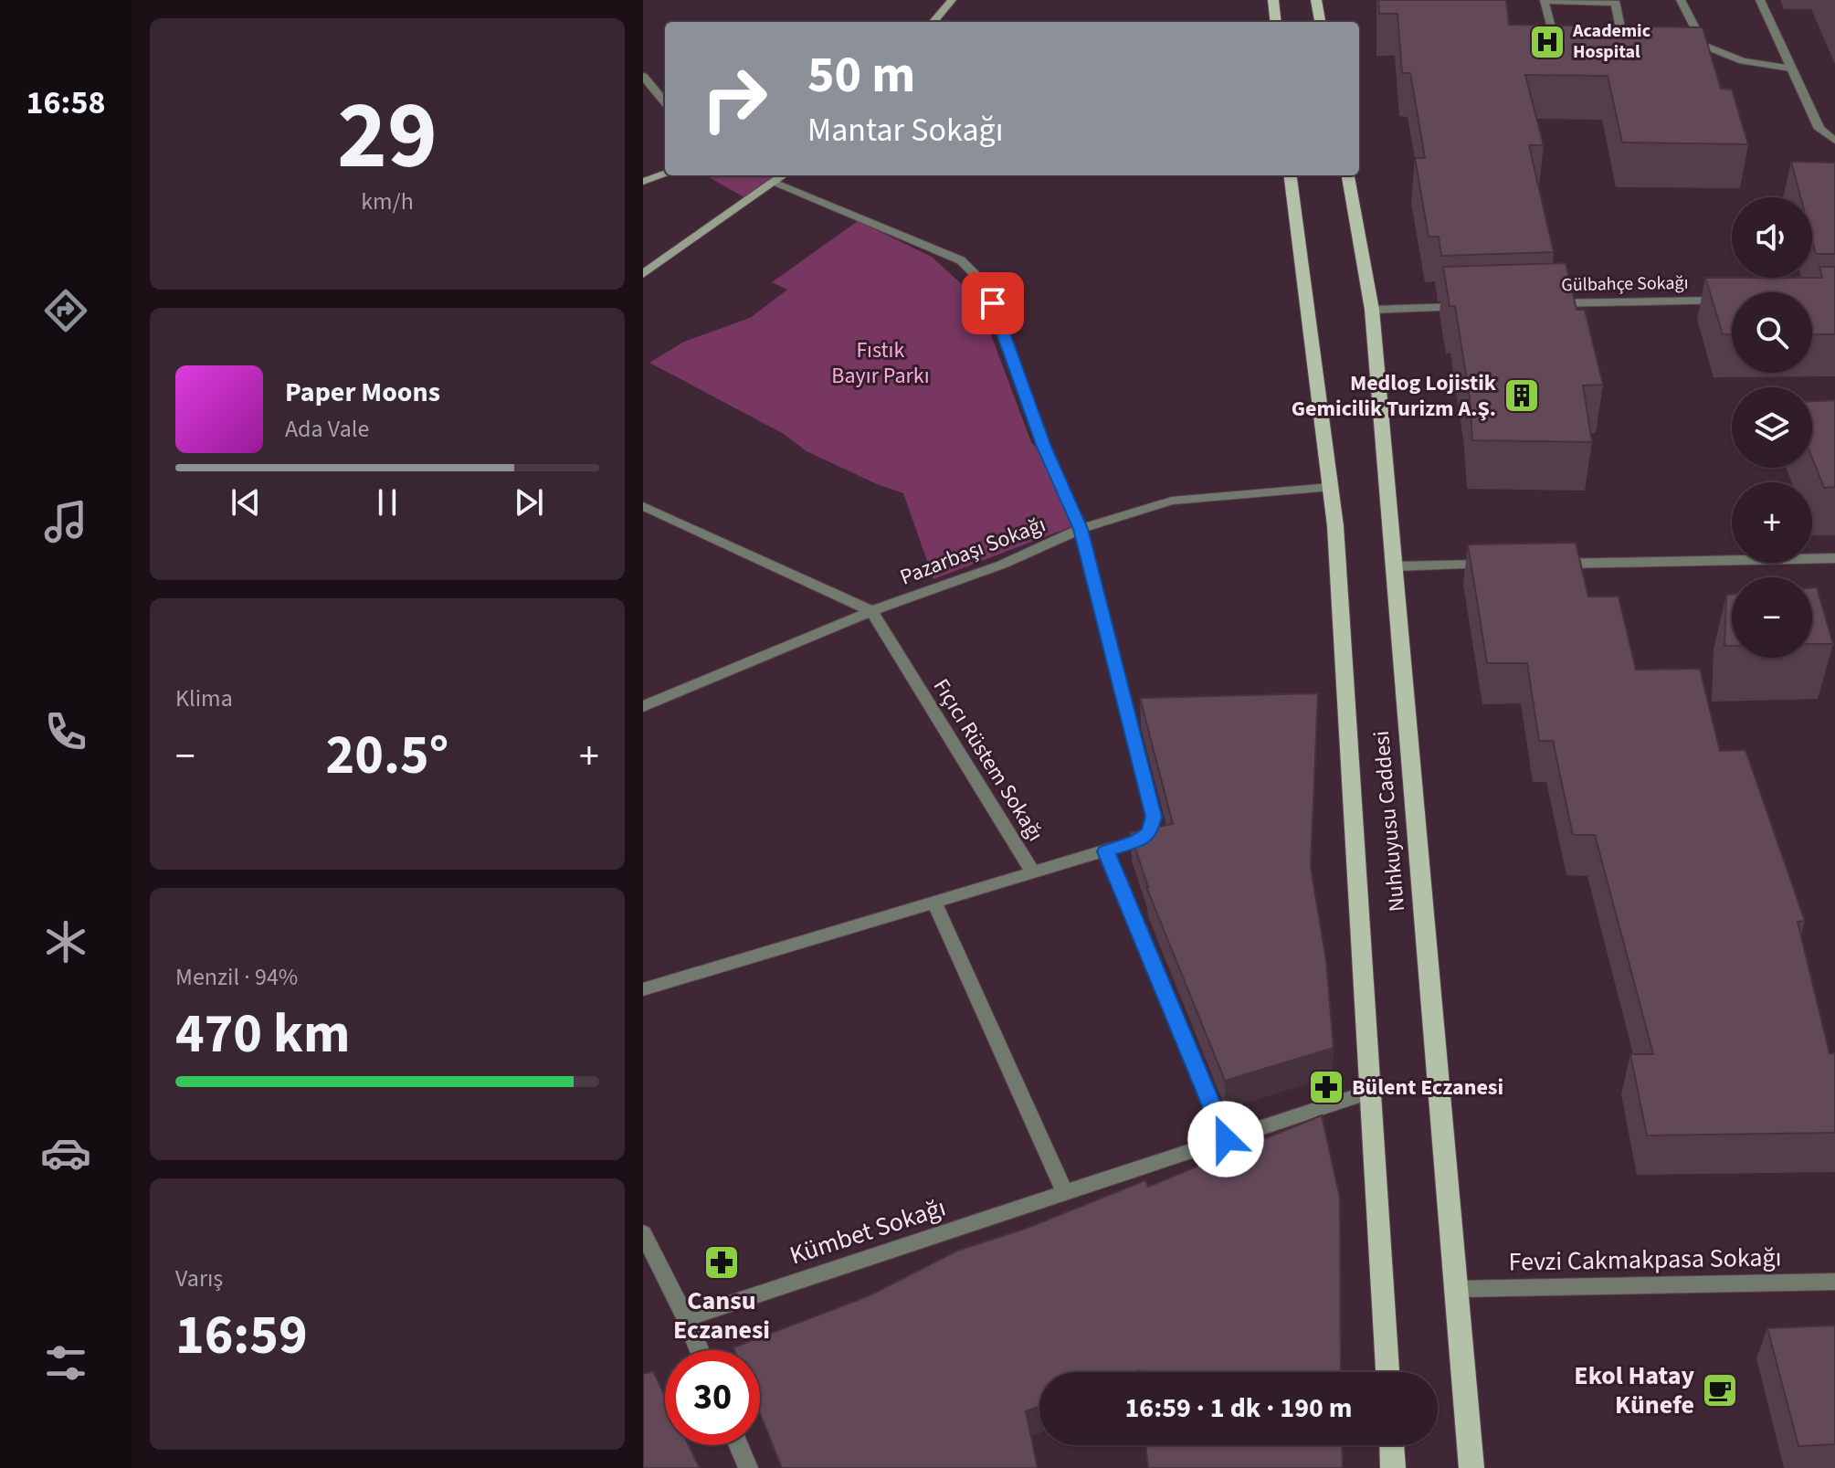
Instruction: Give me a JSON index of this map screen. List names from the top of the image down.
{
  "streets": {
    "main road": ["Nuhkuyusu Caddesi"],
    "street": [
      "Gülbahçe Sokağı",
      "Pazarbaşı Sokağı",
      "Fıçıcı Rüstem Sokağı",
      "Kümbet Sokağı",
      "Fevzi Cakmakpasa Sokağı"
    ]
  },
  "crossings": [
    ["Pazarbaşı Sokağı", "Fıçıcı Rüstem Sokağı"],
    ["Pazarbaşı Sokağı", "Nuhkuyusu Caddesi"],
    ["Nuhkuyusu Caddesi", "Kümbet Sokağı"],
    ["Nuhkuyusu Caddesi", "Fevzi Cakmakpasa Sokağı"]
  ],
  "parks": ["Fıstık Bayır Parkı"],
  "places": {
    "hospital": ["Academic Hospital"],
    "building": ["Medlog Lojistik Gemicilik Turizm A.Ş."],
    "pharmacy": ["Bülent Eczanesi", "Cansu Eczanesi"],
    "cafe": ["Ekol Hatay Künefe"]
  },
  "page": {
    "tabs": "16:58",
    "tile": [
      ["29", "km/h"],
      "Klima",
      ["Menzil · 94%", "470 km"],
      ["Varış", "16:59"]
    ],
    "turn": ["50 m", "Mantar Sokağı"],
    "map_buttons": ["+", "−"],
    "song": ["Paper Moons", "Ada Vale"],
    "heat": ["−", "20.5°", "+"],
    "limit": "30",
    "trip": "16:59 · 1 dk · 190 m"
  }
}
